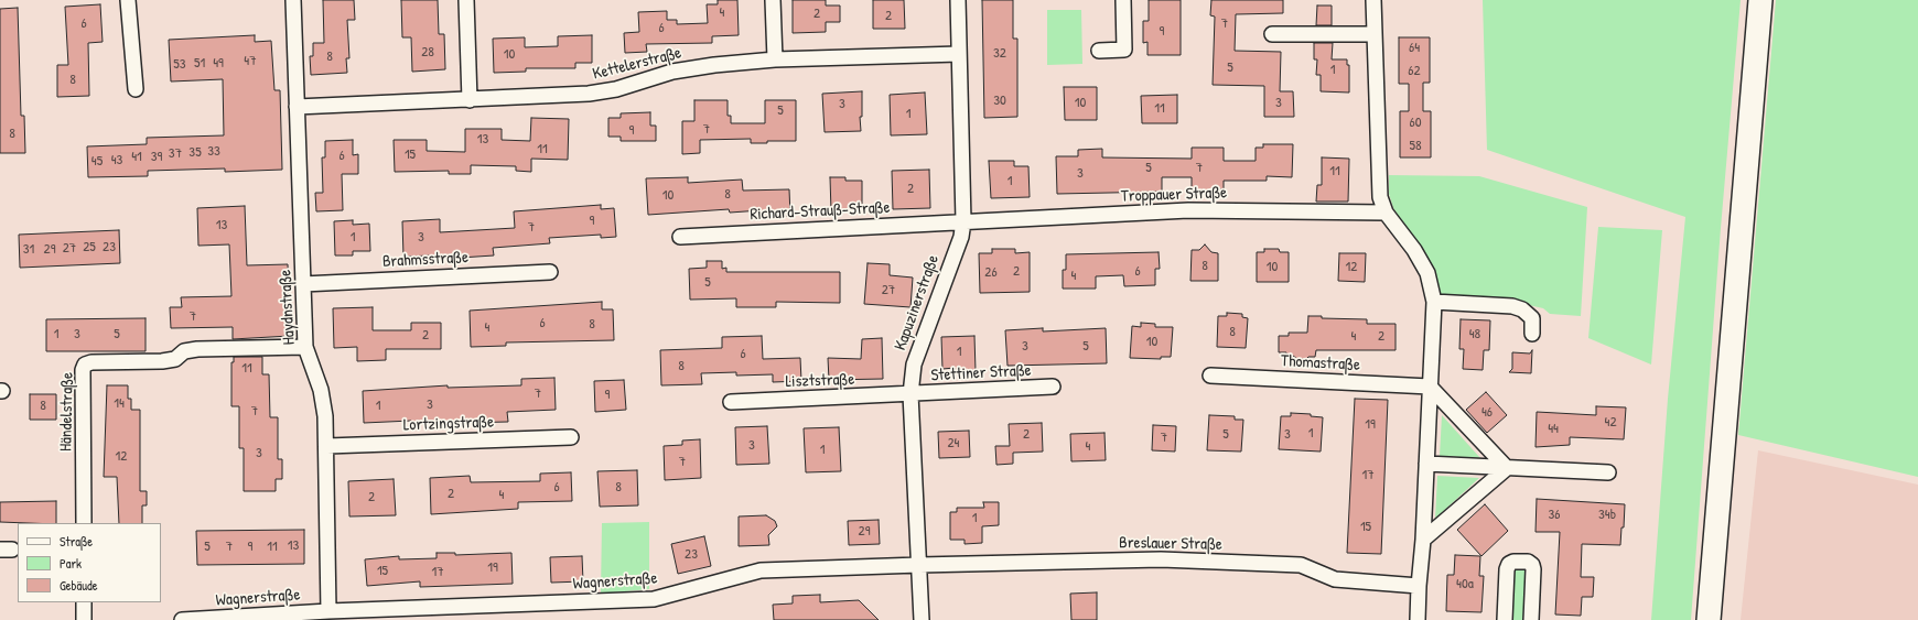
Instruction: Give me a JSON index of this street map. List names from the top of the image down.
{
  "streets": {
    "street": [
      "Kettelerstraße",
      "Troppauer Straße",
      "Richard-Strauß-Straße",
      "Brahmsstraße",
      "Kapuzinerstraße",
      "Haydnstraße",
      "Thomastraße",
      "Stettiner Straße",
      "Lisztstraße",
      "Händelstraße",
      "Lortzingstraße",
      "Breslauer Straße",
      "Wagnerstraße"
    ]
  },
  "crossings": [
    ["Kettelerstraße", "Kapuzinerstraße"],
    ["Kettelerstraße", "Haydnstraße"],
    ["Troppauer Straße", "Richard-Strauß-Straße"],
    ["Troppauer Straße", "Kapuzinerstraße"],
    ["Richard-Strauß-Straße", "Kapuzinerstraße"],
    ["Brahmsstraße", "Haydnstraße"],
    ["Kapuzinerstraße", "Stettiner Straße"],
    ["Kapuzinerstraße", "Lisztstraße"],
    ["Kapuzinerstraße", "Breslauer Straße"],
    ["Kapuzinerstraße", "Wagnerstraße"],
    ["Haydnstraße", "Händelstraße"],
    ["Haydnstraße", "Lortzingstraße"],
    ["Haydnstraße", "Wagnerstraße"],
    ["Stettiner Straße", "Lisztstraße"],
    ["Breslauer Straße", "Wagnerstraße"]
  ],
  "house_numbers": [
    "4",
    "2",
    "2",
    "6",
    "7",
    "6",
    "9",
    "64",
    "28",
    "32",
    "10",
    "8",
    "47",
    "51",
    "49",
    "53",
    "5",
    "1",
    "62",
    "8",
    "30",
    "10",
    "3",
    "3",
    "11",
    "5",
    "1",
    "60",
    "7",
    "9",
    "8",
    "13",
    "58",
    "11",
    "33",
    "35",
    "37",
    "15",
    "6",
    "41",
    "39",
    "43",
    "45",
    "5",
    "7",
    "11",
    "3",
    "1",
    "2",
    "8",
    "10",
    "9",
    "13",
    "7",
    "1",
    "3",
    "25",
    "23",
    "27",
    "31",
    "29",
    "8",
    "10",
    "12",
    "2",
    "6",
    "26",
    "4",
    "5",
    "27",
    "7",
    "6",
    "8",
    "4",
    "8",
    "1",
    "3",
    "5",
    "48",
    "2",
    "4",
    "2",
    "10",
    "3",
    "5",
    "1",
    "6",
    "8",
    "11",
    "7",
    "9",
    "14",
    "3",
    "8",
    "1",
    "7",
    "46",
    "42",
    "19",
    "44",
    "1",
    "2",
    "5",
    "3",
    "7",
    "24",
    "3",
    "4",
    "1",
    "3",
    "12",
    "7",
    "17",
    "6",
    "8",
    "2",
    "4",
    "2",
    "36",
    "34b",
    "1",
    "15",
    "29",
    "13",
    "5",
    "7",
    "9",
    "11",
    "23",
    "19",
    "15",
    "17",
    "40a"
  ],
  "legend": ["Straße", "Park", "Gebäude"]
}
